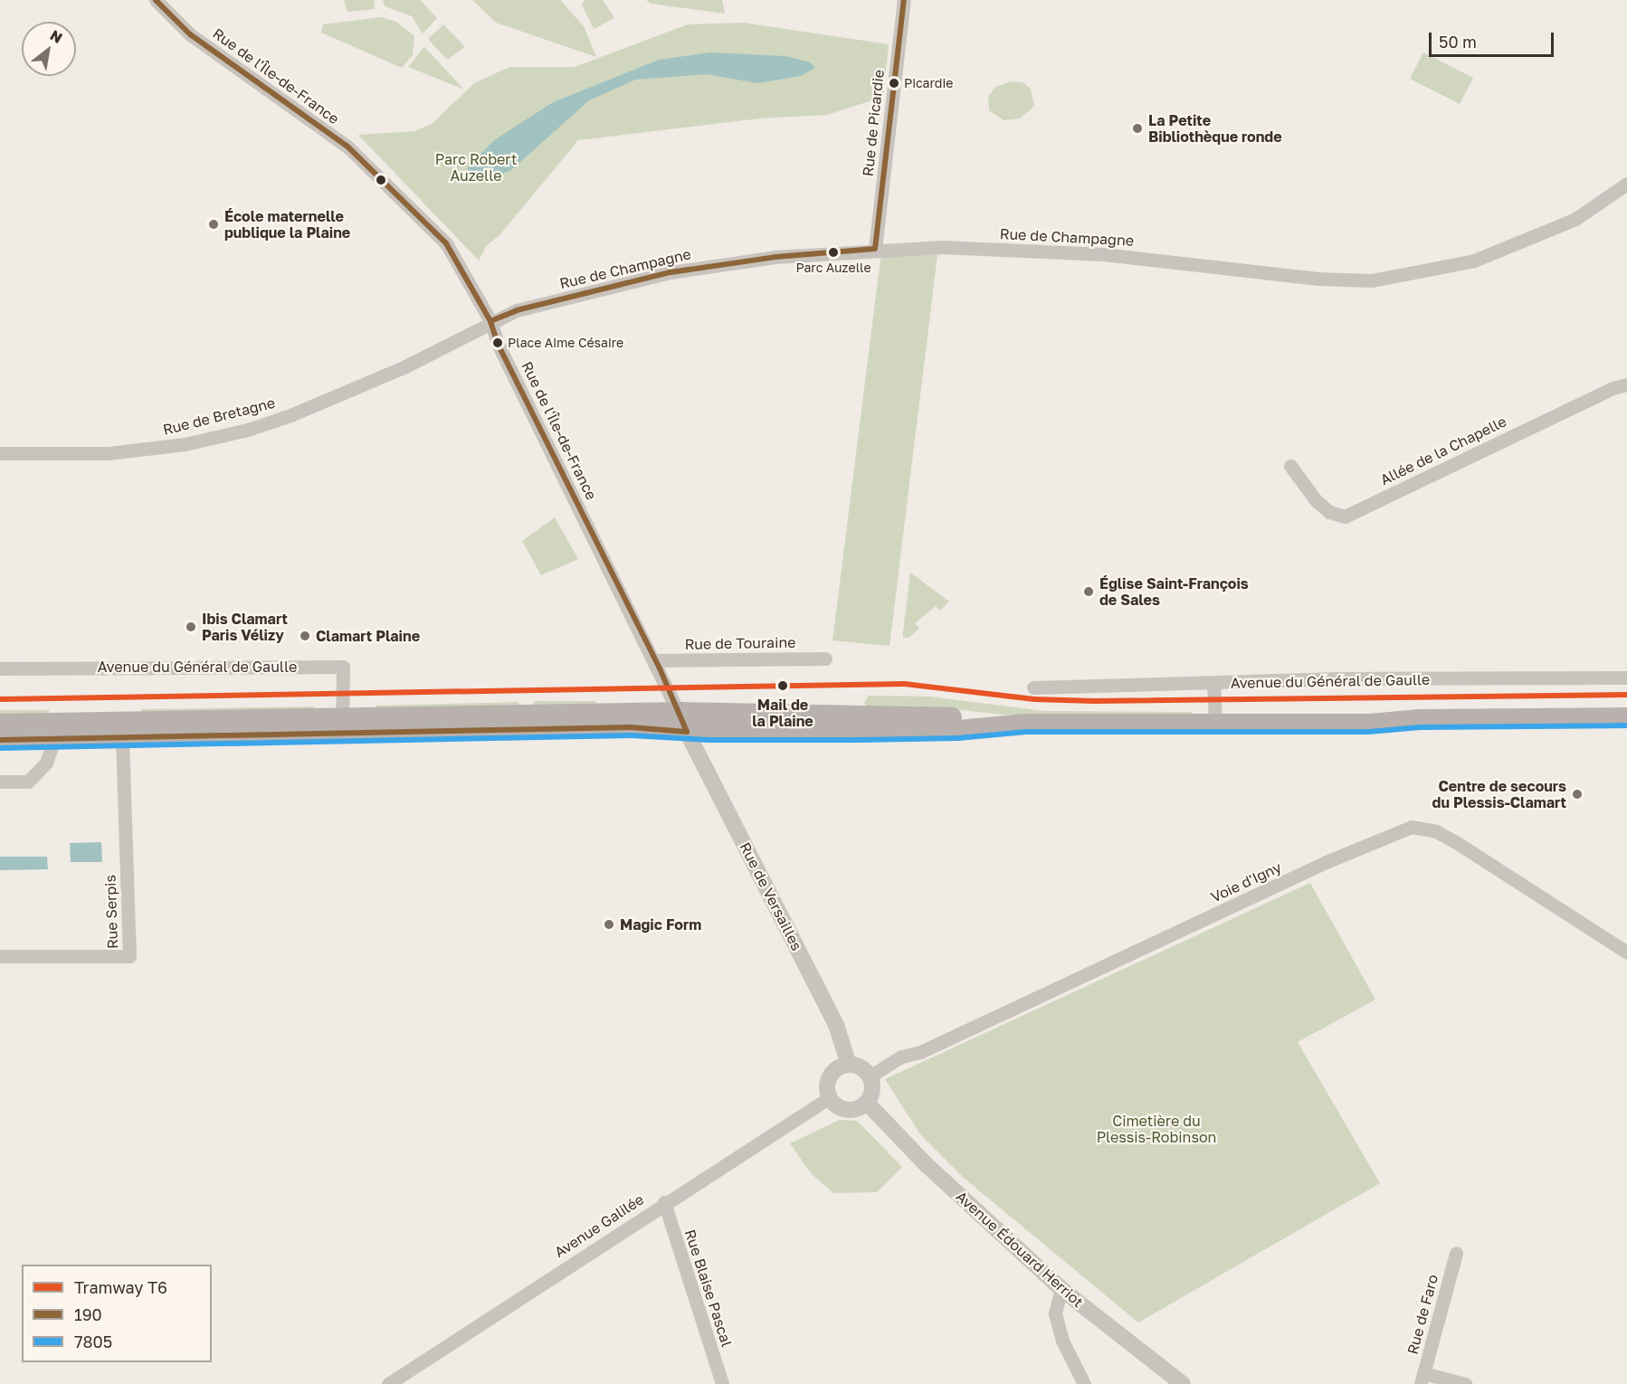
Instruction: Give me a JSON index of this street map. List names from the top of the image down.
{
  "streets": {
    "street": [
      "Rue de l'Île-de-France",
      "Rue de Picardie",
      "Rue de Champagne",
      "Rue de Bretagne",
      "Allée de la Chapelle",
      "Rue de Touraine",
      "Avenue du Général de Gaulle",
      "Voie d'Igny",
      "Rue de Versailles",
      "Rue Serpis",
      "Avenue Galilée",
      "Avenue Édouard Herriot",
      "Rue Blaise Pascal",
      "Rue de Faro"
    ]
  },
  "crossings": [
    ["Rue de l'Île-de-France", "Rue de Champagne"],
    ["Rue de l'Île-de-France", "Rue de Bretagne"],
    ["Rue de l'Île-de-France", "Rue de Touraine"],
    ["Rue de Picardie", "Rue de Champagne"],
    ["Rue de Champagne", "Rue de Bretagne"],
    ["Voie d'Igny", "Rue de Versailles"],
    ["Voie d'Igny", "Avenue Galilée"],
    ["Voie d'Igny", "Avenue Édouard Herriot"],
    ["Rue de Versailles", "Avenue Galilée"],
    ["Rue de Versailles", "Avenue Édouard Herriot"],
    ["Avenue Galilée", "Avenue Édouard Herriot"],
    ["Avenue Galilée", "Rue Blaise Pascal"]
  ],
  "parks": ["Parc Robert Auzelle", "Cimetière du Plessis-Robinson"],
  "places": [
    "Picardie",
    "La Petite Bibliothèque ronde",
    "École maternelle publique la Plaine",
    "Parc Auzelle",
    "Place Aime Césaire",
    "Église Saint-François de Sales",
    "Ibis Clamart Paris Vélizy",
    "Clamart Plaine",
    "Mail de la Plaine",
    "Centre de secours du Plessis-Clamart",
    "Magic Form"
  ],
  "lines": ["transit line 190", "tram line T6", "transit line 7805"],
  "legend": ["Tramway T6", "190", "7805"],
  "scale_bar": "50 m",
  "north": "top right"
}
